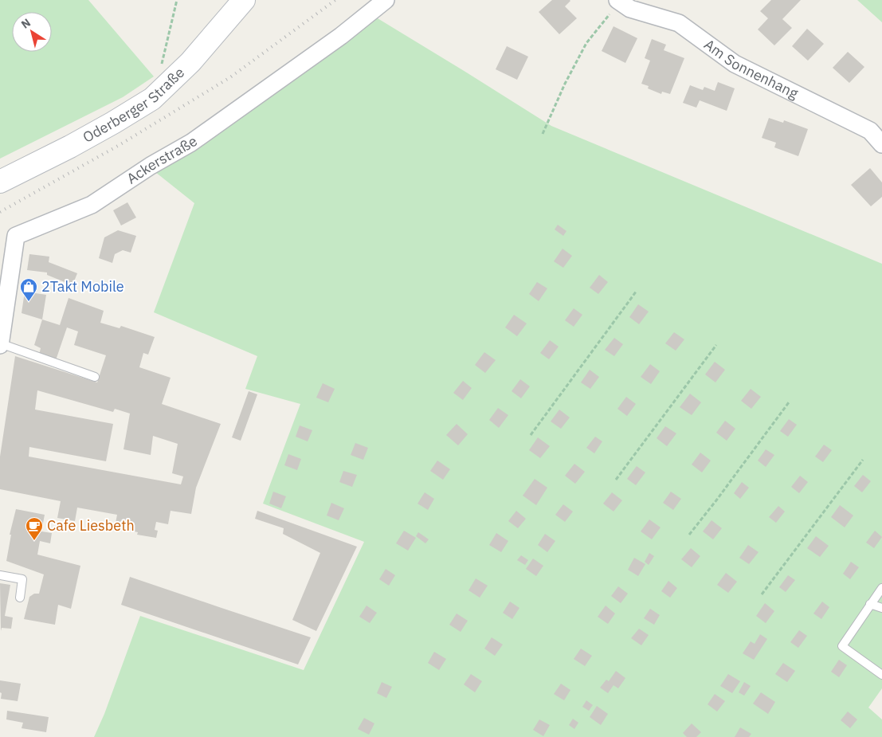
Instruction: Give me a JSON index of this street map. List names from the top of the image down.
{
  "streets": {
    "main road": ["Oderberger Straße"],
    "street": ["Am Sonnenhang", "Ackerstraße"]
  },
  "places": {
    "shop": ["2Takt Mobile"],
    "cafe": ["Cafe Liesbeth"]
  },
  "north": "top left"
}
